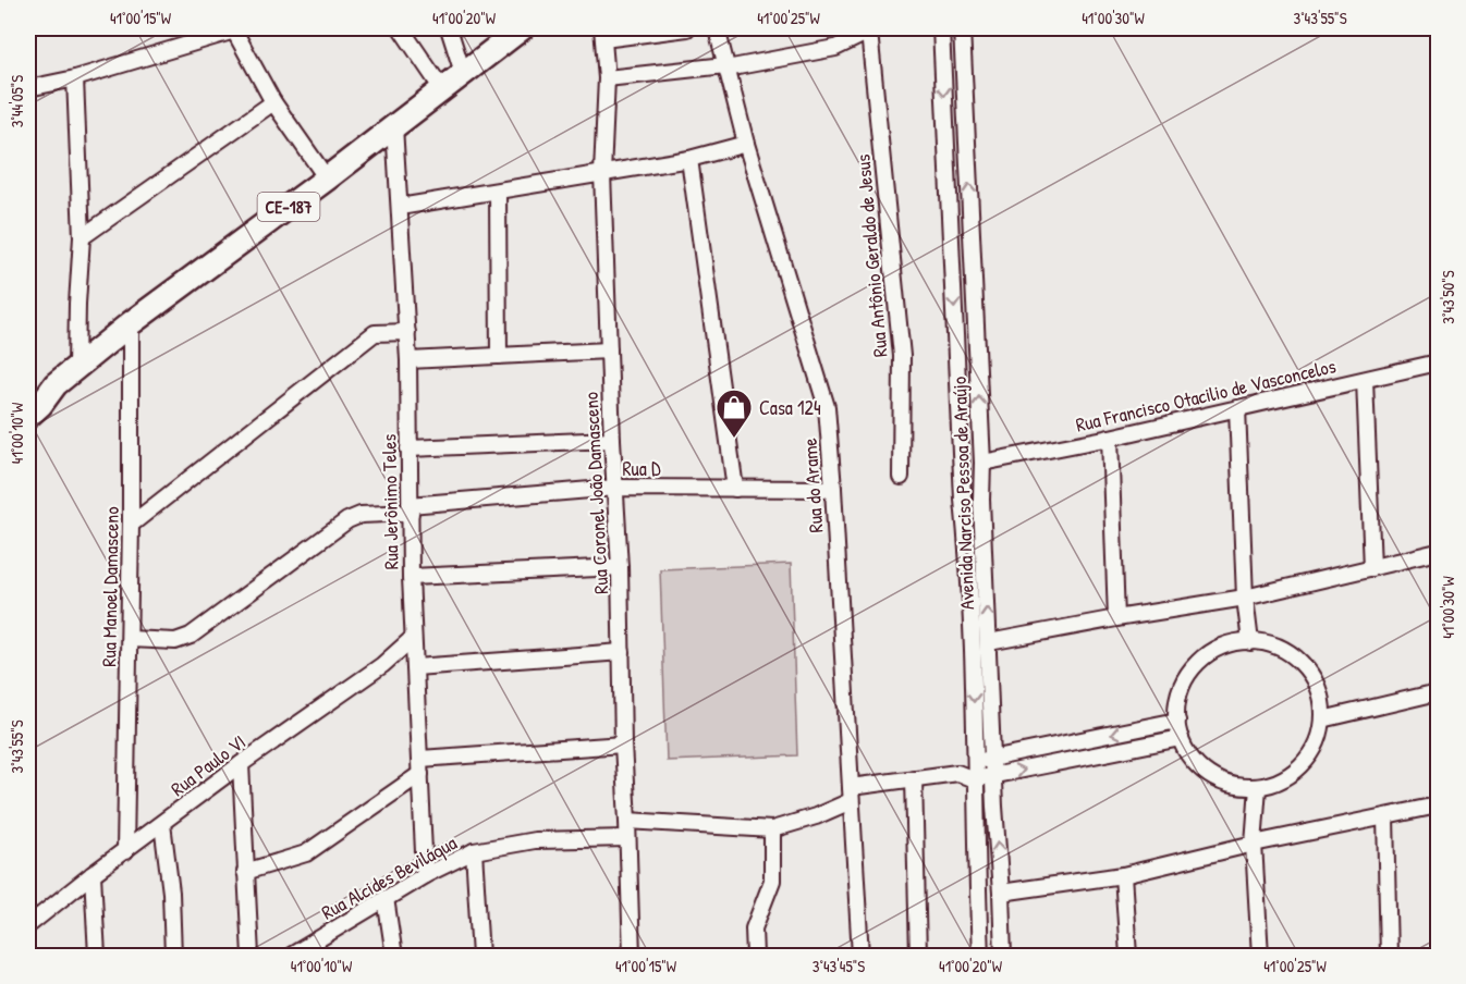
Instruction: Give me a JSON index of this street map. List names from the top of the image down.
{
  "streets": {
    "highway": ["CE-187"],
    "street": [
      "Rua Antônio Geraldo de Jesus",
      "Rua Francisco Otacilio de Vasconcelos",
      "Rua D",
      "Rua do Arame",
      "Rua Coronel João Damasceno",
      "Avenida Narciso Pessoa de Araújo",
      "Rua Jerônimo Teles",
      "Rua Manoel Damasceno",
      "Rua Paulo VI",
      "Rua Alcides Beviláqua"
    ]
  },
  "crossings": [
    ["CE-187", "Rua Jerônimo Teles"],
    ["CE-187", "Rua Manoel Damasceno"],
    ["Rua Francisco Otacilio de Vasconcelos", "Avenida Narciso Pessoa de Araújo"],
    ["Rua D", "Rua do Arame"],
    ["Rua D", "Rua Coronel João Damasceno"],
    ["Rua D", "Rua Jerônimo Teles"],
    ["Rua D", "Rua Manoel Damasceno"],
    ["Rua Coronel João Damasceno", "Rua Alcides Beviláqua"],
    ["Rua Jerônimo Teles", "Rua Paulo VI"],
    ["Rua Jerônimo Teles", "Rua Alcides Beviláqua"],
    ["Rua Manoel Damasceno", "Rua Paulo VI"]
  ],
  "places": {
    "shop": ["Casa 124"]
  },
  "coordinates": [
    "41°00'15\"W",
    "41°00'20\"W",
    "41°00'25\"W",
    "41°00'30\"W",
    "3°43'55\"S",
    "3°44'05\"S",
    "3°43'50\"S",
    "41°00'10\"W",
    "3°43'45\"S"
  ]
}
